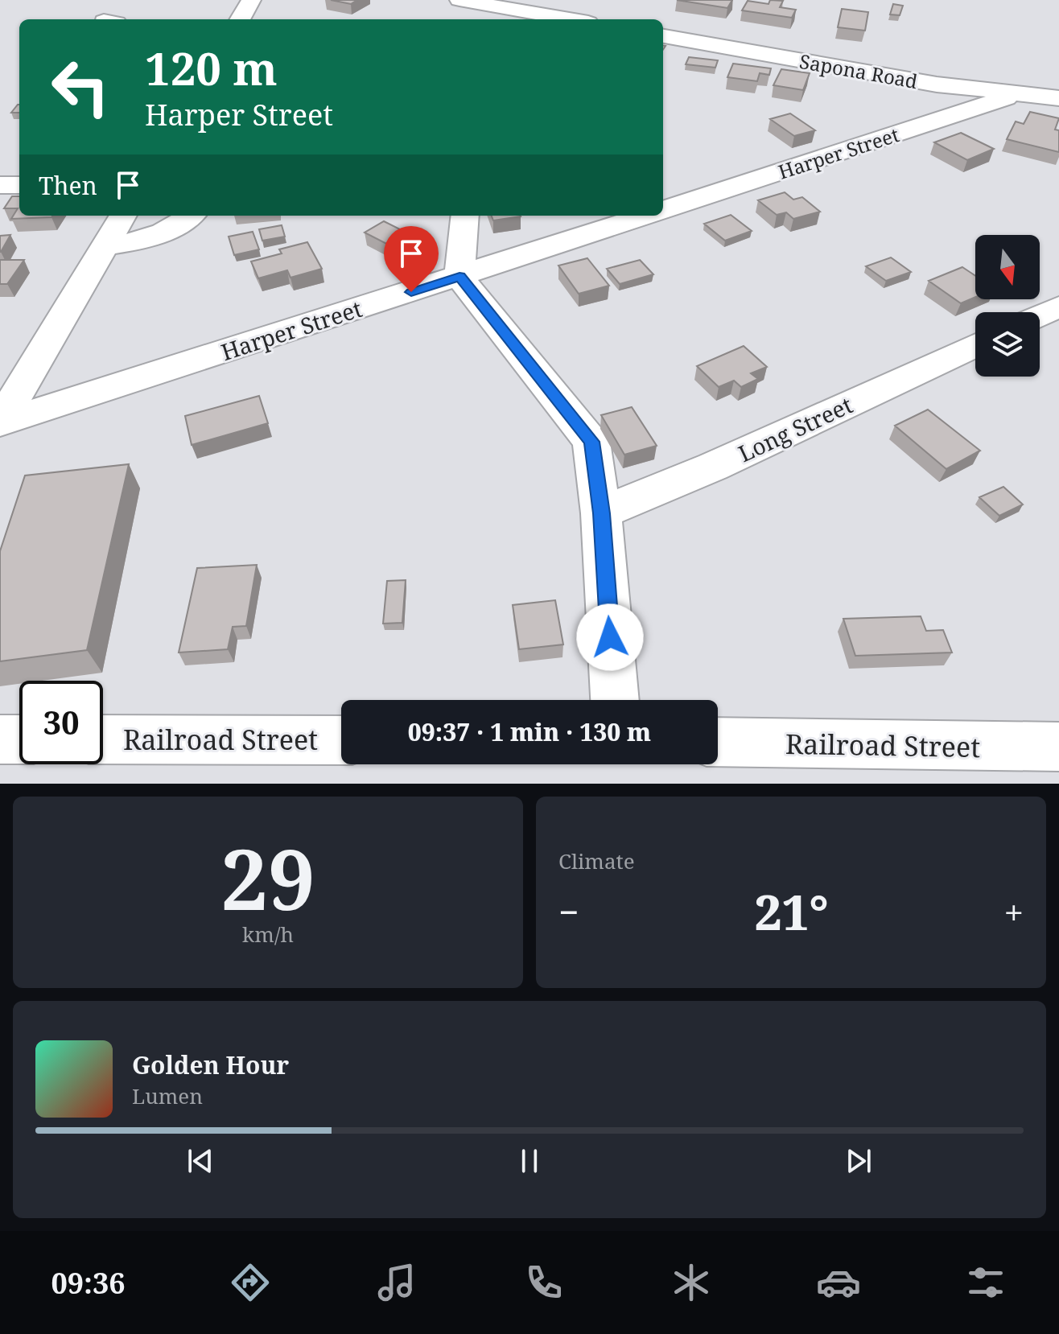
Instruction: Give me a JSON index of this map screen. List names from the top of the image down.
{
  "streets": {
    "street": [
      "Sapona Road",
      "Harper Street",
      "Long Street",
      "Railroad Street"
    ]
  },
  "crossings": [
    ["Sapona Road", "Harper Street"]
  ],
  "north": "bottom",
  "page": {
    "turn": ["120 m", "Harper Street"],
    "then": "Then",
    "limit": "30",
    "trip": "09:37 · 1 min · 130 m",
    "tile": [
      ["29", "km/h"],
      "Climate"
    ],
    "heat": ["−", "21°", "+"],
    "song": ["Golden Hour", "Lumen"],
    "tabs": "09:36"
  }
}
